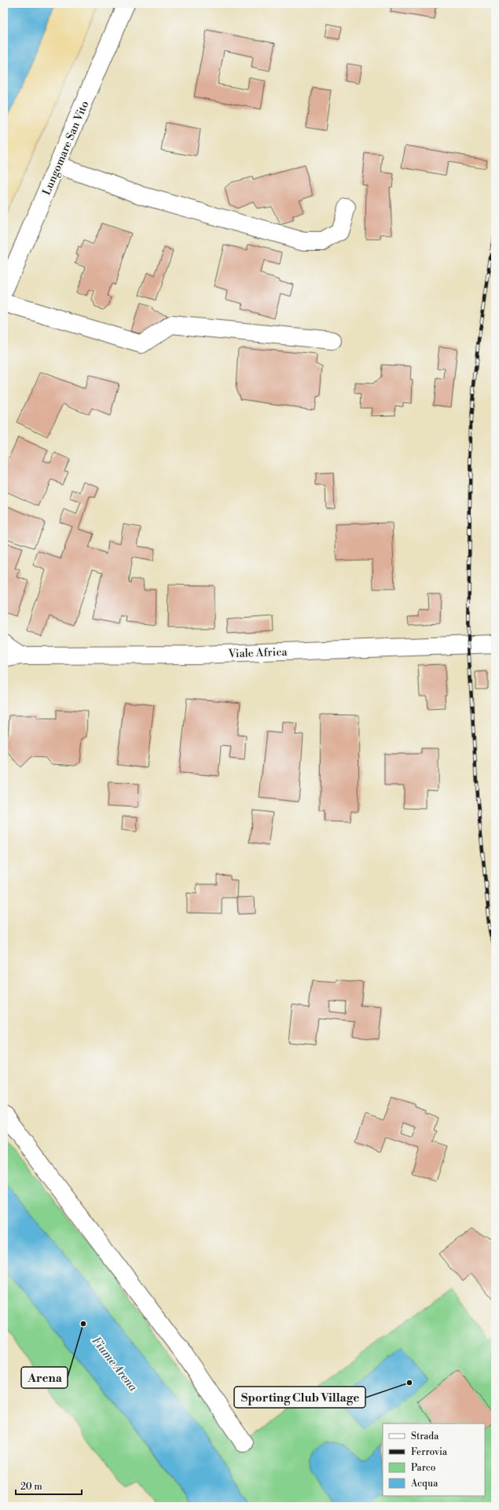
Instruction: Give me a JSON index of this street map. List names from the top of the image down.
{
  "streets": {
    "street": ["Lungomare San Vito", "Viale Africa"]
  },
  "water": ["Fiume Arena"],
  "places": ["Arena", "Sporting Club Village"],
  "legend": [
    "Strada",
    "Ferrovia",
    "Parco",
    "Acqua"
  ],
  "scale_bar": "20 m"
}
